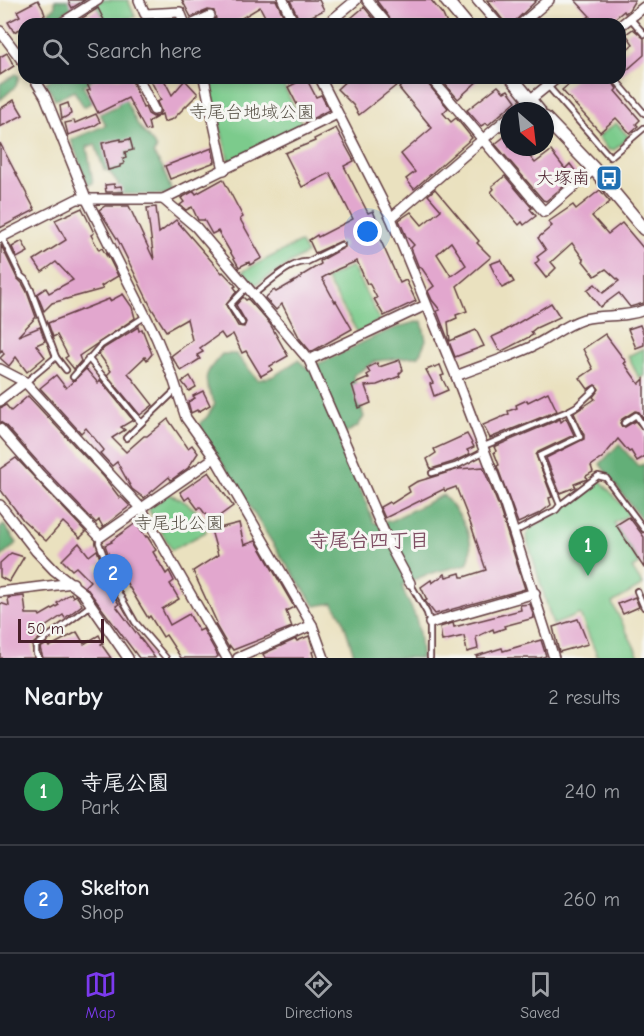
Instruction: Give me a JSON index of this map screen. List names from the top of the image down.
{
  "districts": ["寺尾台四丁目"],
  "parks": ["寺尾台地域公園", "寺尾北公園"],
  "places": {
    "bus stop": ["大塚南"]
  },
  "scale_bar": "50 m",
  "north": "bottom right",
  "page": {
    "search": "Search here",
    "pins": ["1", "2"],
    "scale": "50 m",
    "heading": ["Nearby", "2 results"],
    "list": [
      {
        "mark": "1",
        "name": "寺尾公園",
        "note": "Park",
        "value": "240 m"
      },
      {
        "mark": "2",
        "name": "Skelton",
        "note": "Shop",
        "value": "260 m"
      }
    ],
    "nav": ["Map", "Directions", "Saved"]
  }
}
